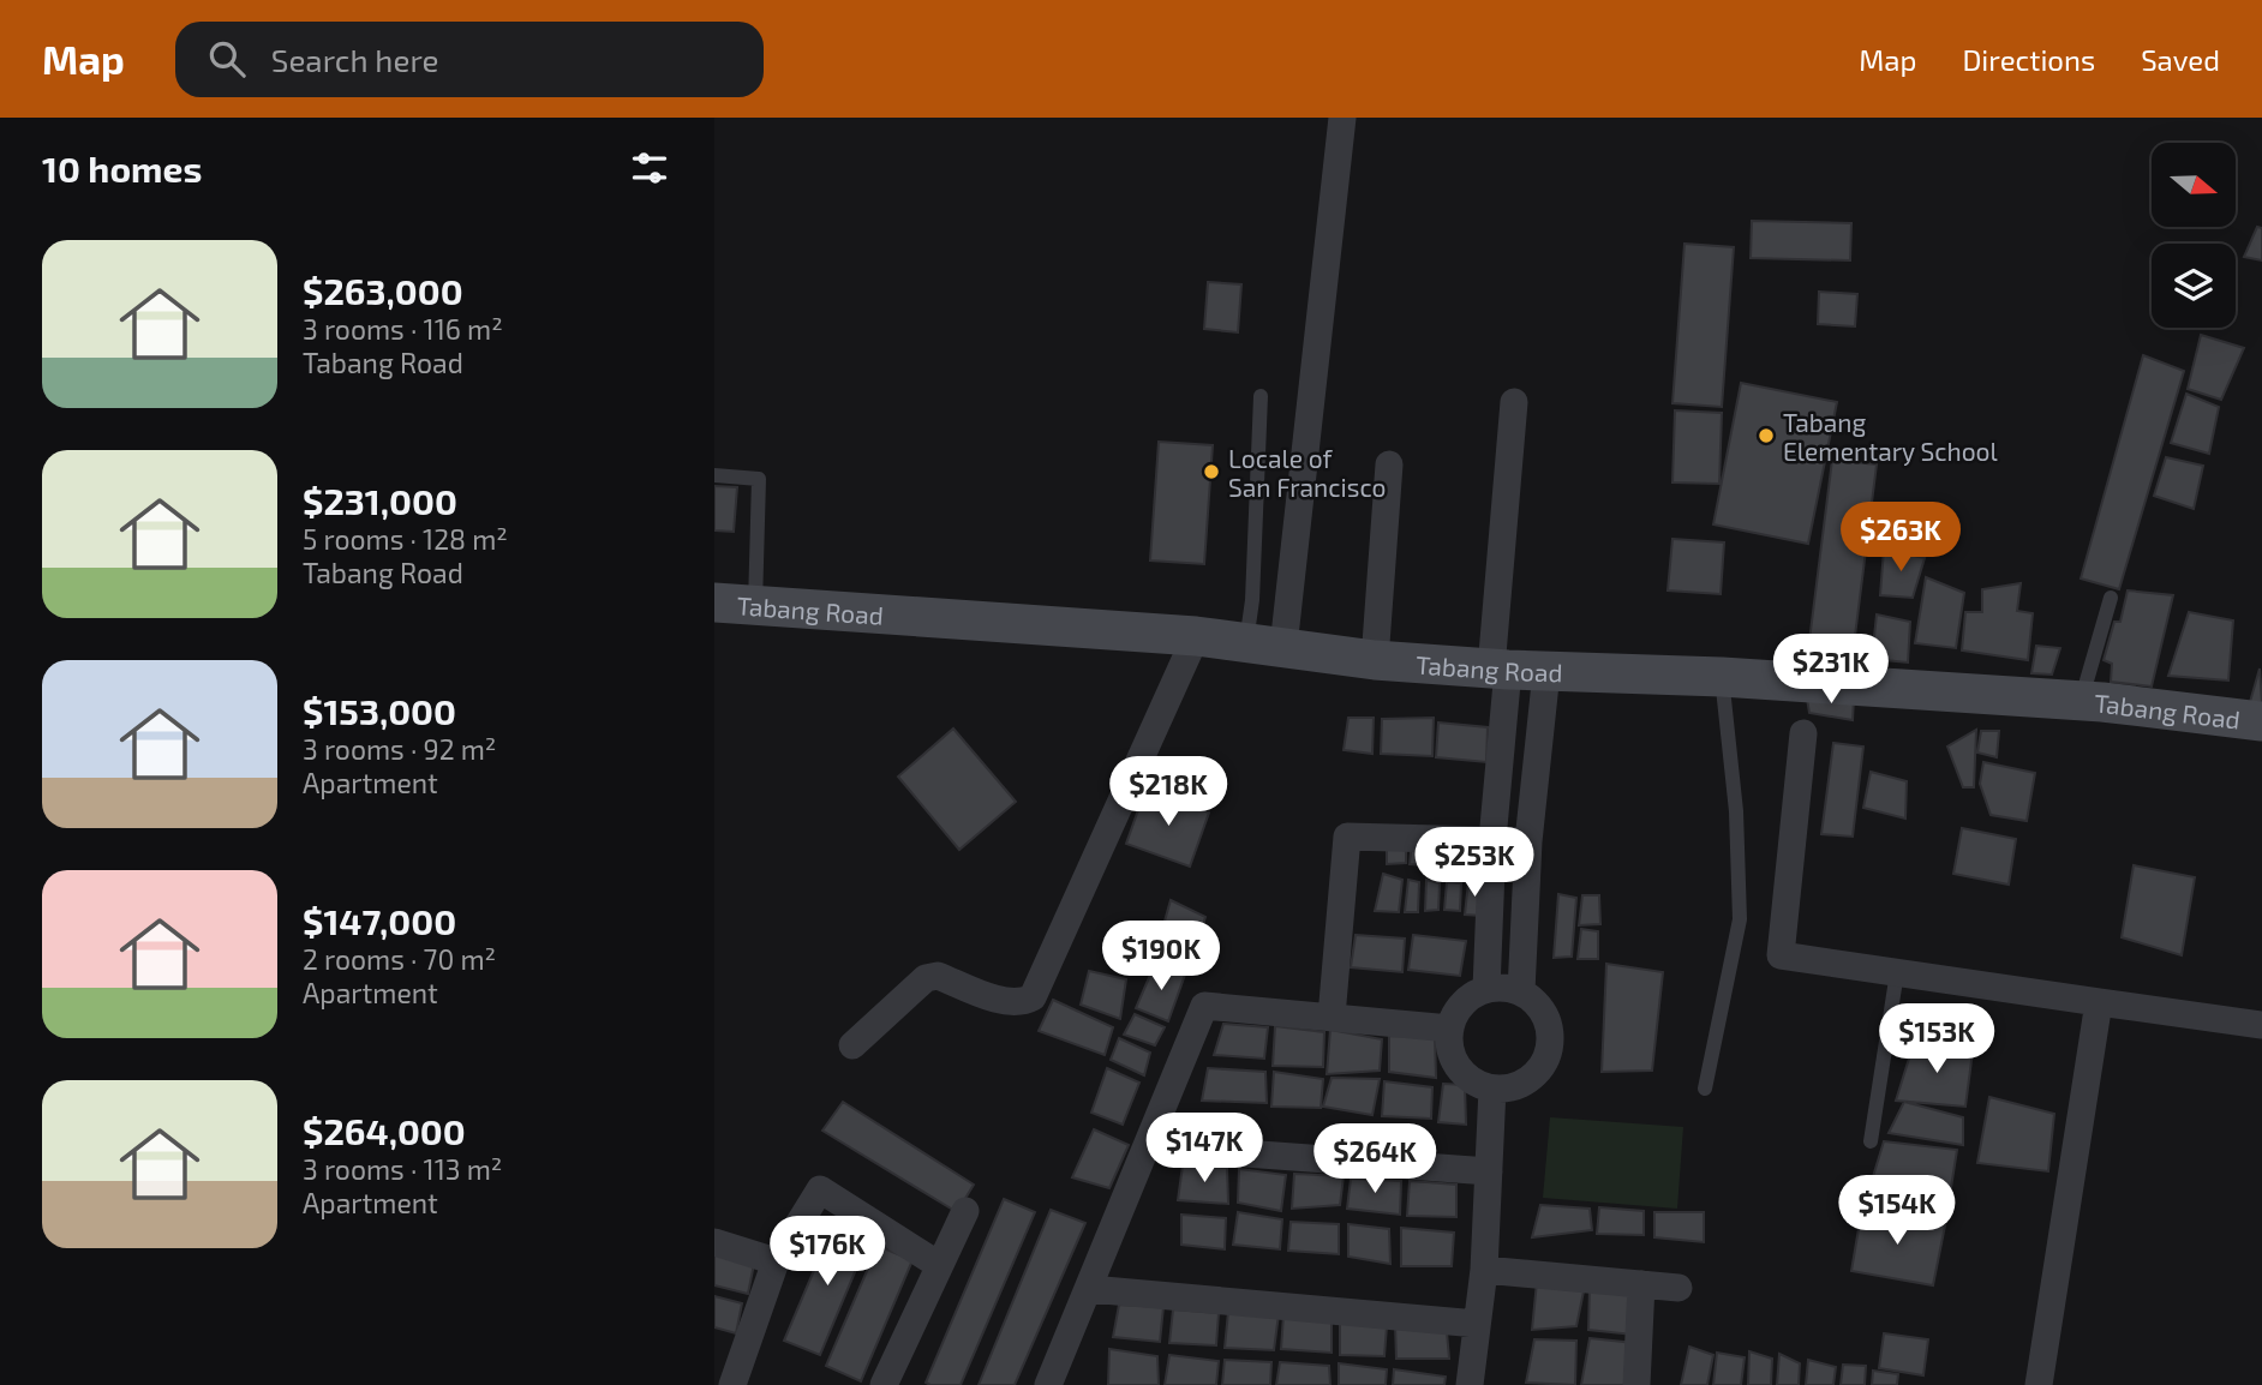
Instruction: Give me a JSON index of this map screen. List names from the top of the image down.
{
  "streets": {
    "main road": ["Tabang Road"]
  },
  "places": ["Tabang Elementary School", "Locale of San Francisco"],
  "north": "right",
  "page": {
    "header": "Map",
    "search": "Search here",
    "nav": ["Map", "Directions", "Saved"],
    "heading": "10 homes",
    "list": [
      {
        "name": "$263,000",
        "note": "3 rooms · 116 m² · Tabang Road"
      },
      {
        "name": "$231,000",
        "note": "5 rooms · 128 m² · Tabang Road"
      },
      {
        "name": "$153,000",
        "note": "3 rooms · 92 m² · Apartment"
      },
      {
        "name": "$147,000",
        "note": "2 rooms · 70 m² · Apartment"
      },
      {
        "name": "$264,000",
        "note": "3 rooms · 113 m² · Apartment"
      }
    ],
    "price": [
      "$263K",
      "$231K",
      "$218K",
      "$253K",
      "$190K",
      "$153K",
      "$147K",
      "$264K",
      "$154K",
      "$176K"
    ]
  }
}
